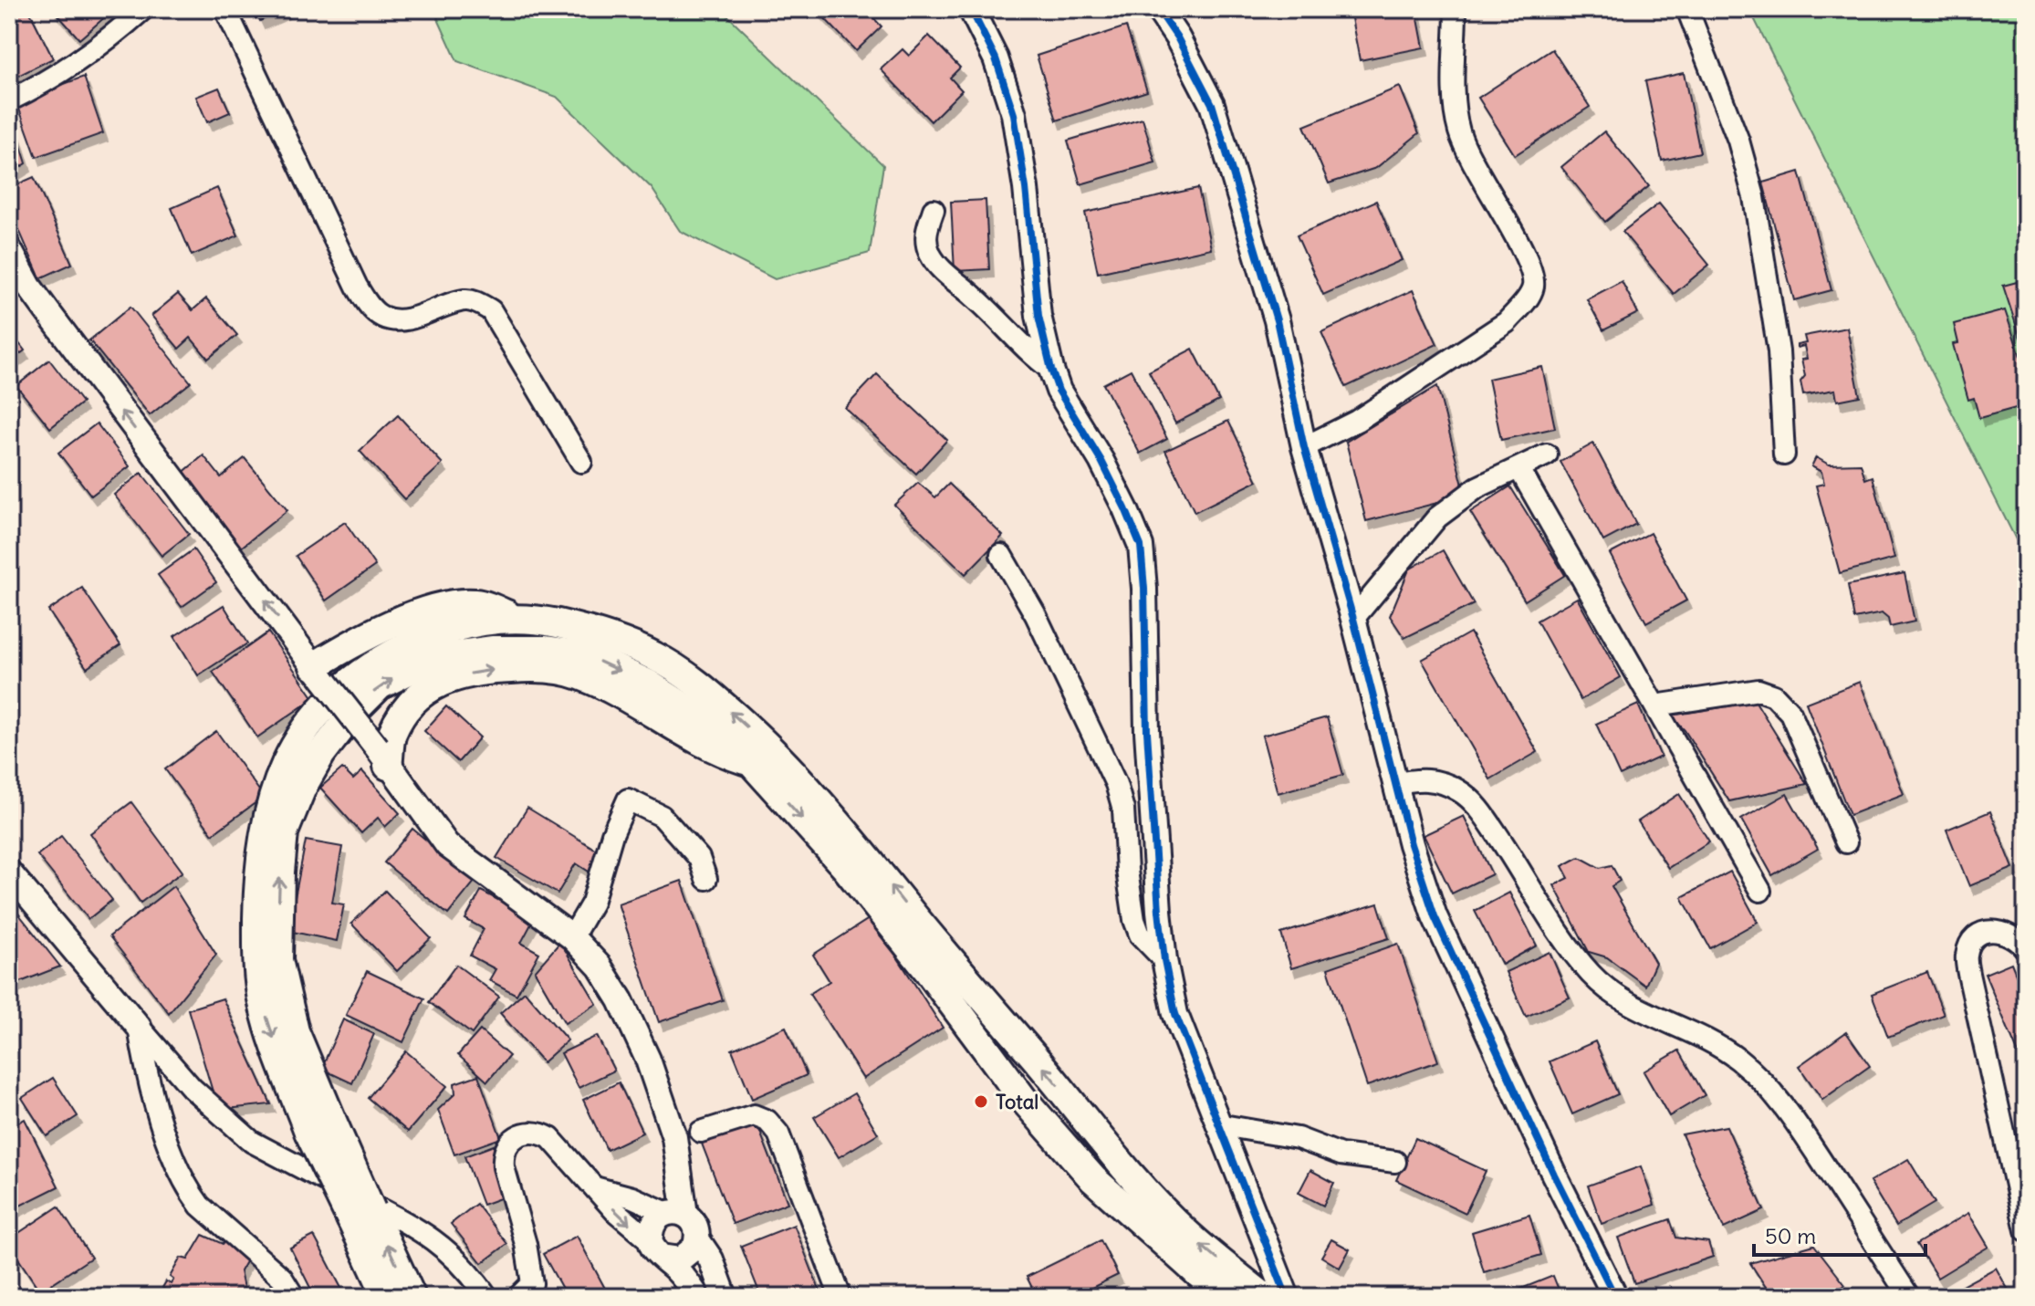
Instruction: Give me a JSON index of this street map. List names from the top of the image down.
{
  "places": ["Total"],
  "scale_bar": "50 m"
}
